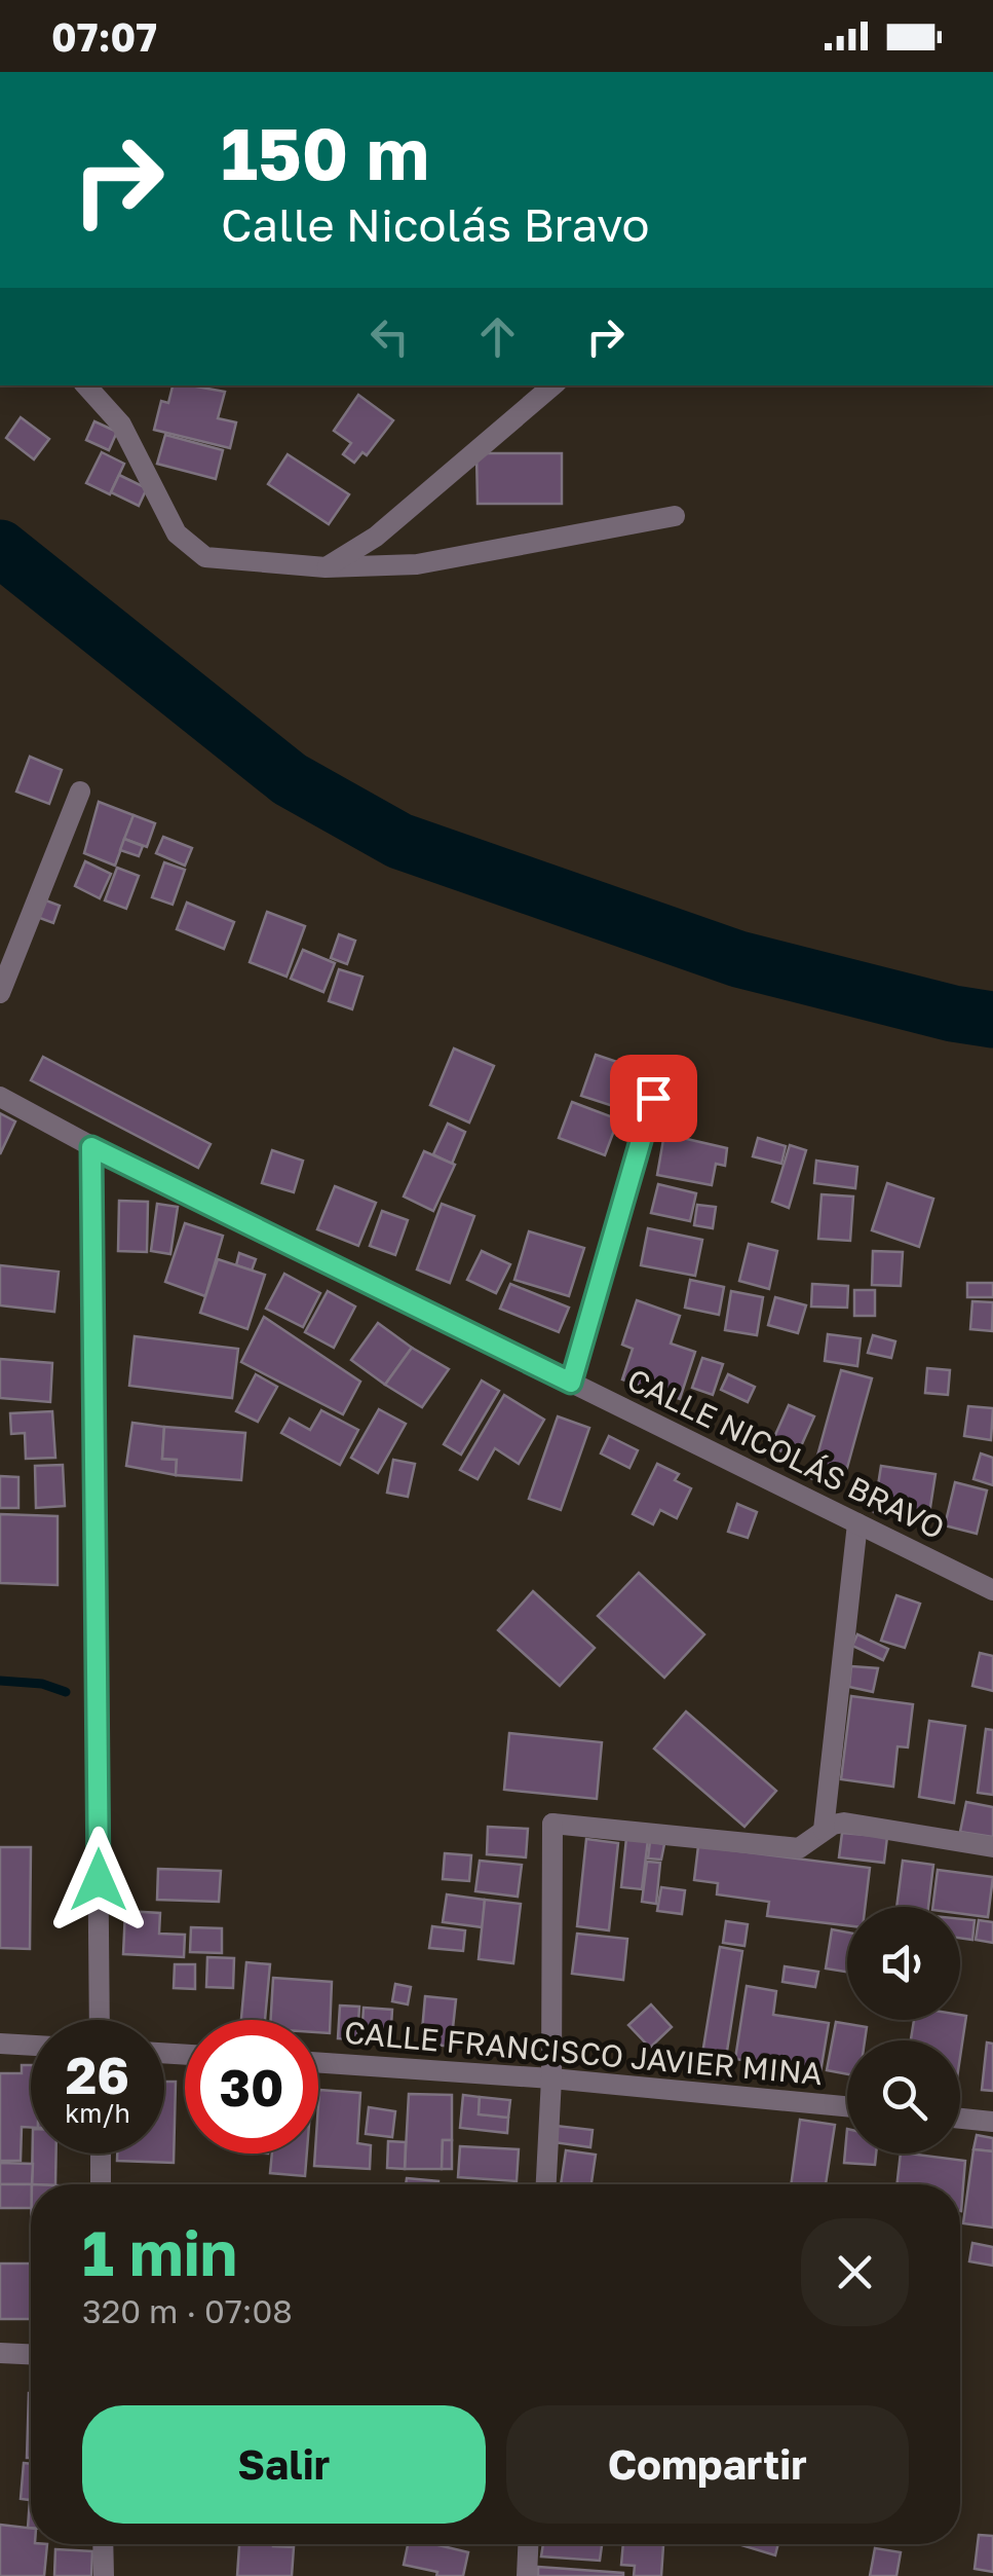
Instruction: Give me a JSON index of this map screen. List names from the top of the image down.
{
  "streets": {
    "street": ["CALLE NICOLÁS BRAVO", "CALLE FRANCISCO JAVIER MINA"]
  },
  "page": {
    "status": "07:07",
    "turn": ["150 m", "Calle Nicolás Bravo"],
    "speed": "26 km/h",
    "limit": "30",
    "heading": ["1 min", "320 m · 07:08"],
    "buttons": ["Salir", "Compartir"]
  }
}
